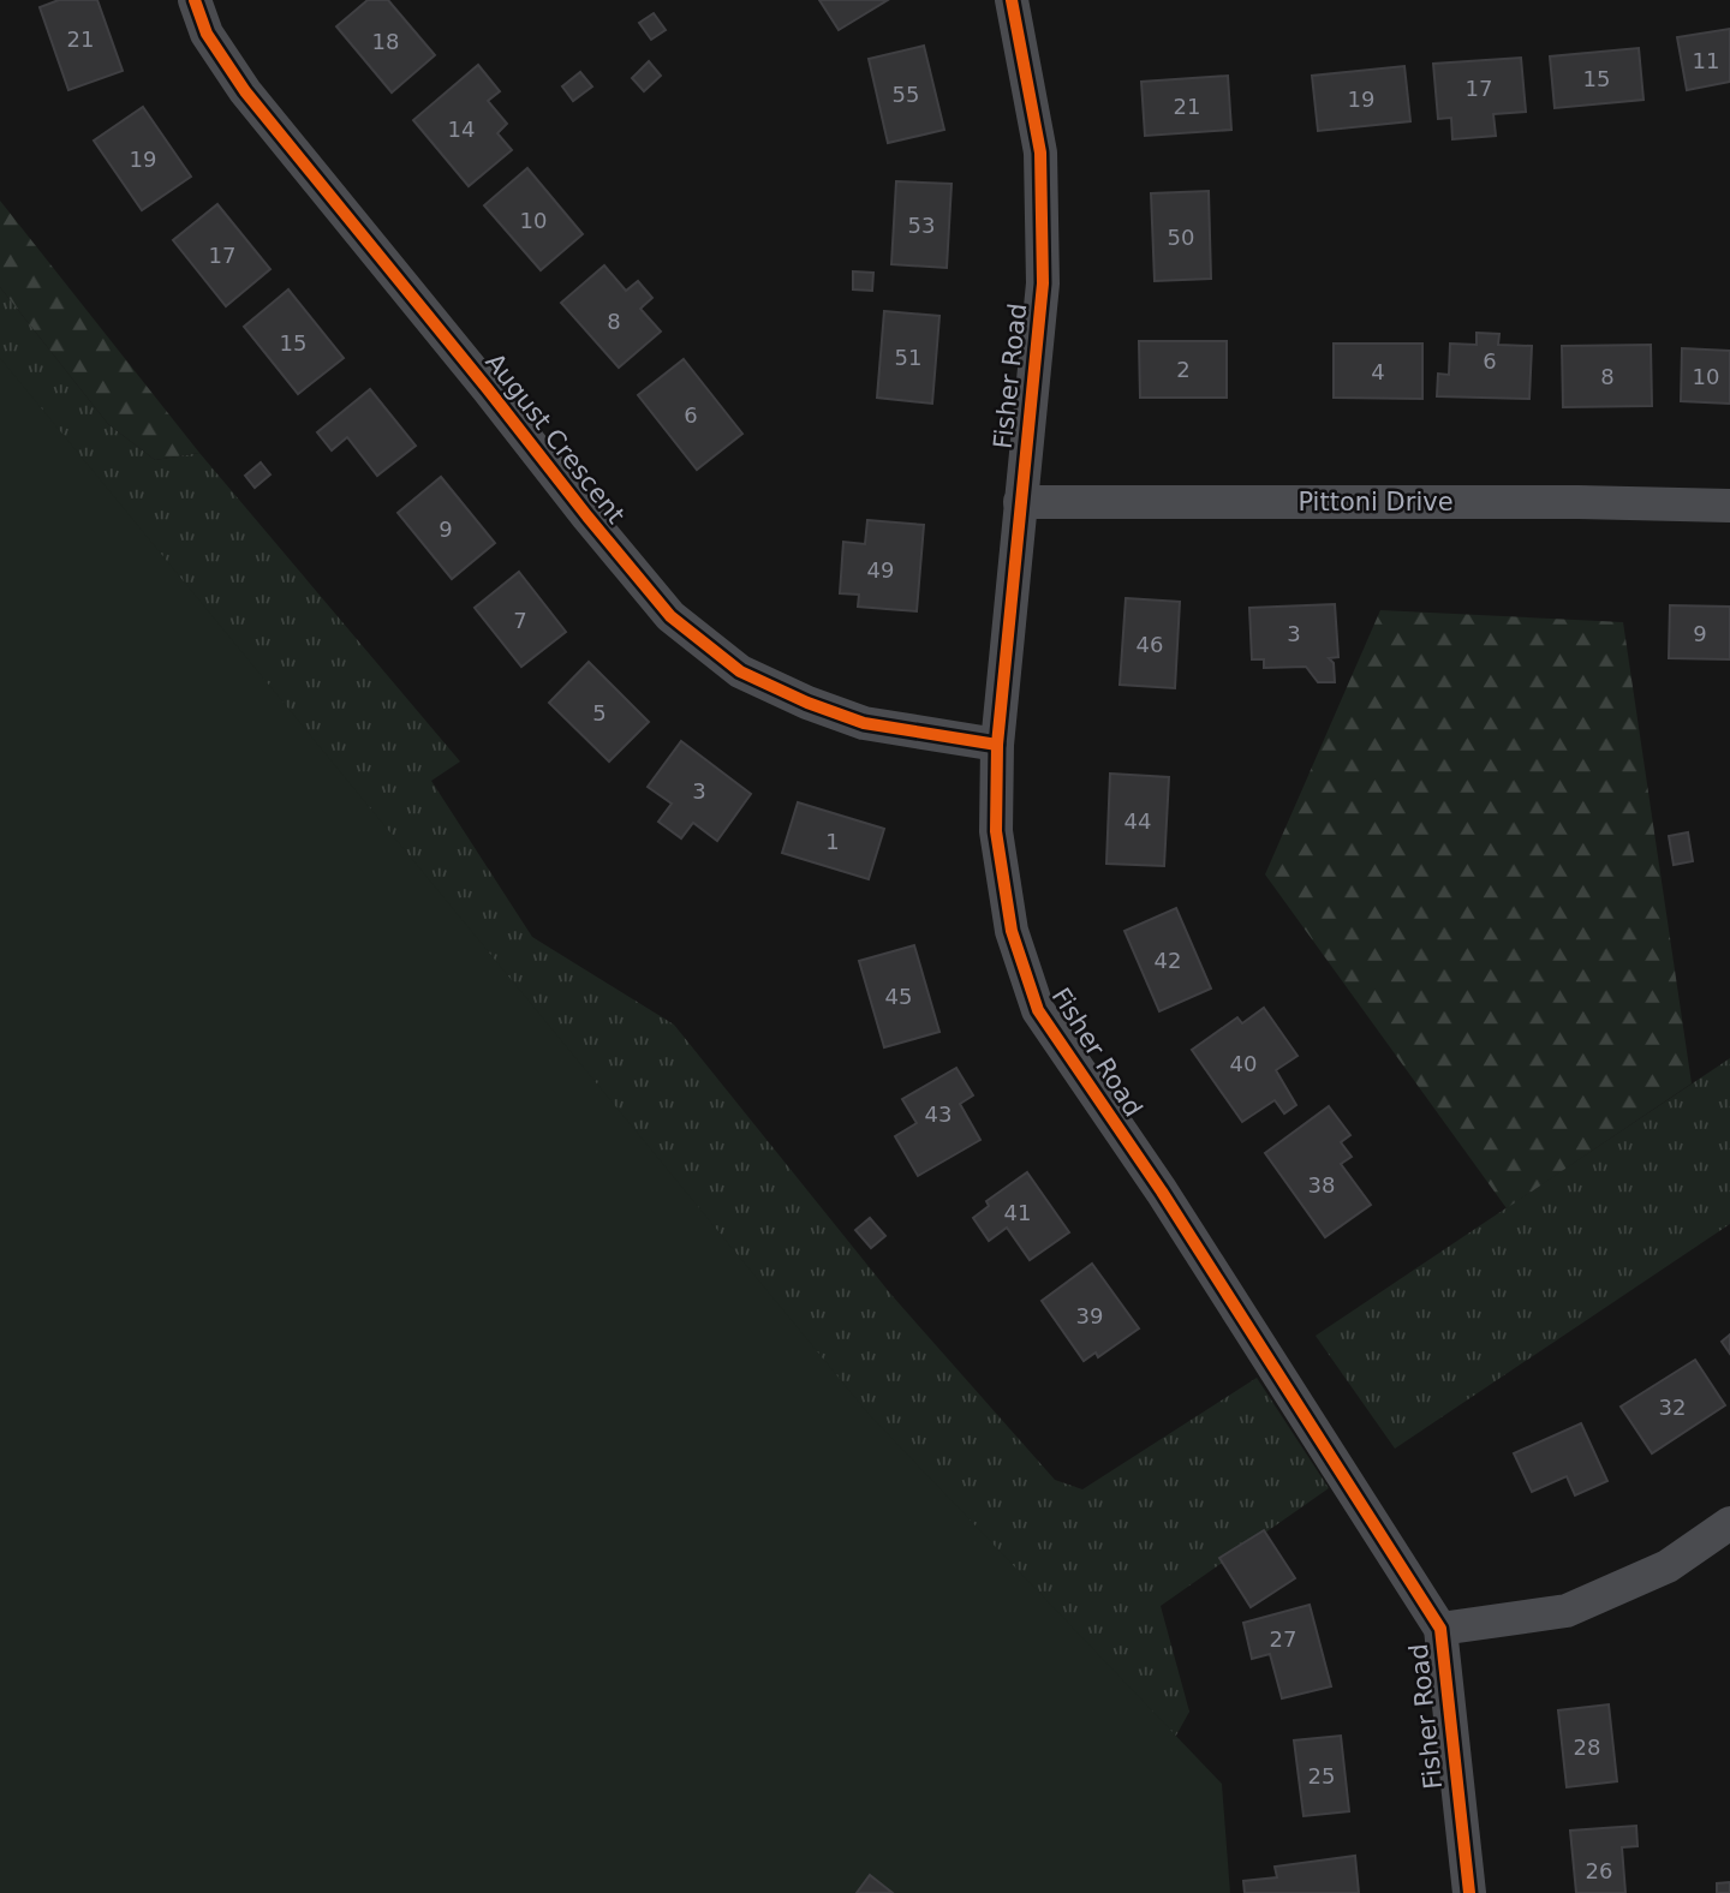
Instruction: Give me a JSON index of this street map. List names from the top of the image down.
{
  "streets": {
    "street": ["Fisher Road", "August Crescent", "Pittoni Drive"]
  },
  "crossings": [
    ["Fisher Road", "August Crescent"],
    ["Fisher Road", "Pittoni Drive"]
  ],
  "house_numbers": [
    "21",
    "18",
    "11",
    "15",
    "17",
    "55",
    "19",
    "21",
    "14",
    "19",
    "10",
    "53",
    "50",
    "17",
    "8",
    "15",
    "51",
    "6",
    "2",
    "4",
    "8",
    "10",
    "6",
    "9",
    "49",
    "7",
    "3",
    "9",
    "46",
    "5",
    "3",
    "44",
    "1",
    "42",
    "45",
    "40",
    "43",
    "38",
    "41",
    "39",
    "32",
    "27",
    "28",
    "25",
    "26"
  ]
}
